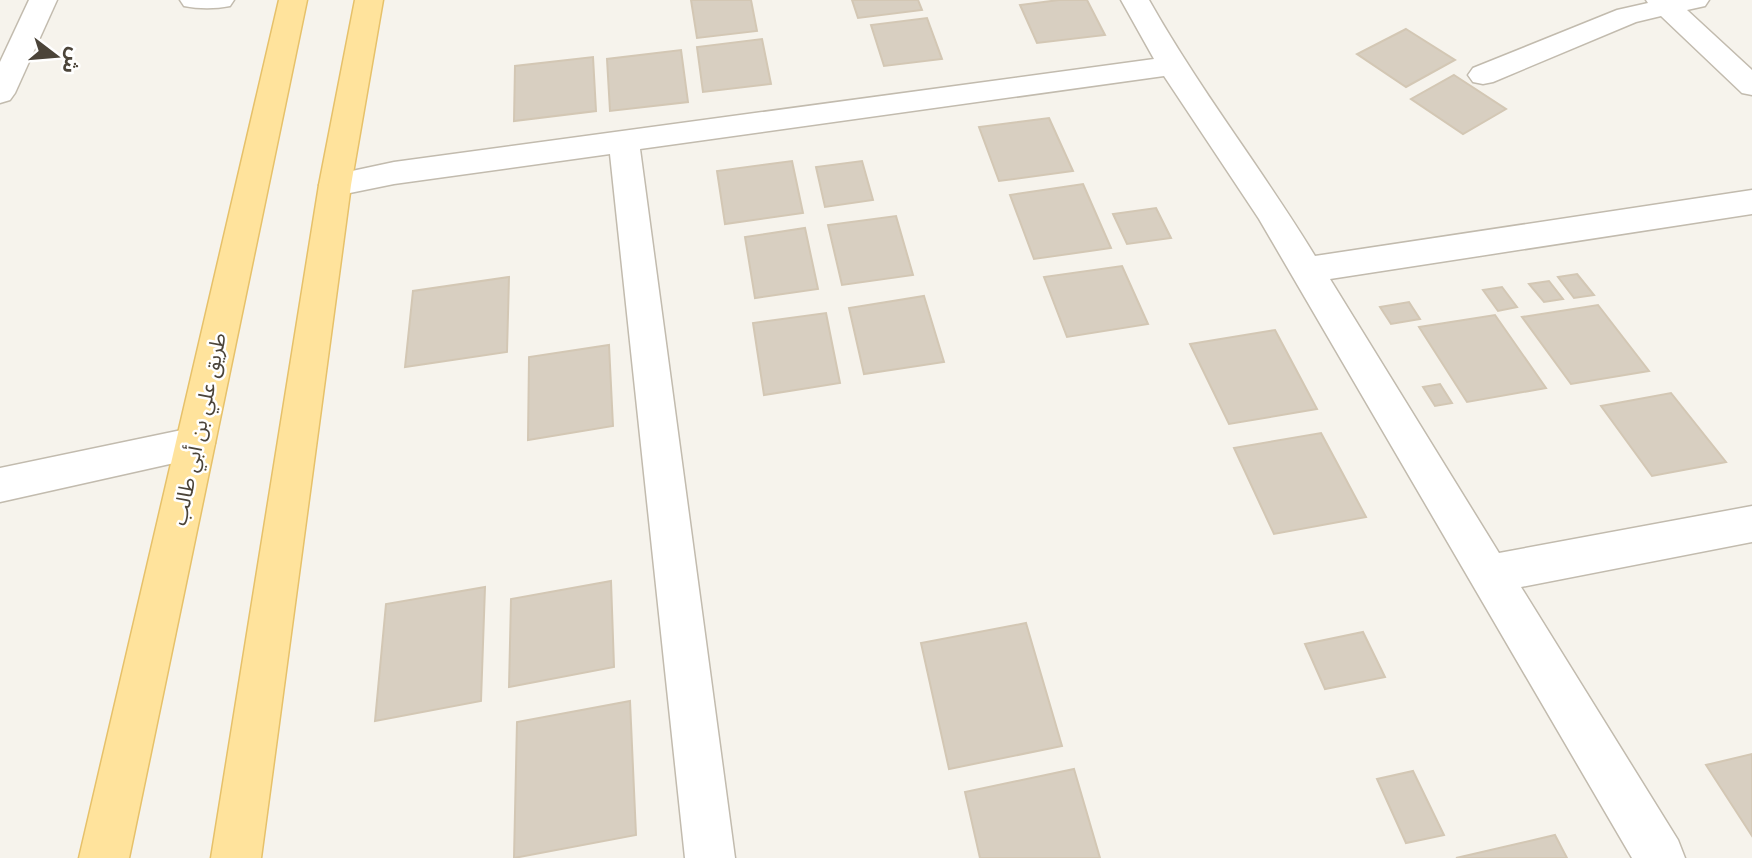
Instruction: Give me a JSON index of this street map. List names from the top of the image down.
{
  "streets": {
    "main road": ["طريق علي بن أبي طالب"]
  },
  "north": "right"
}
